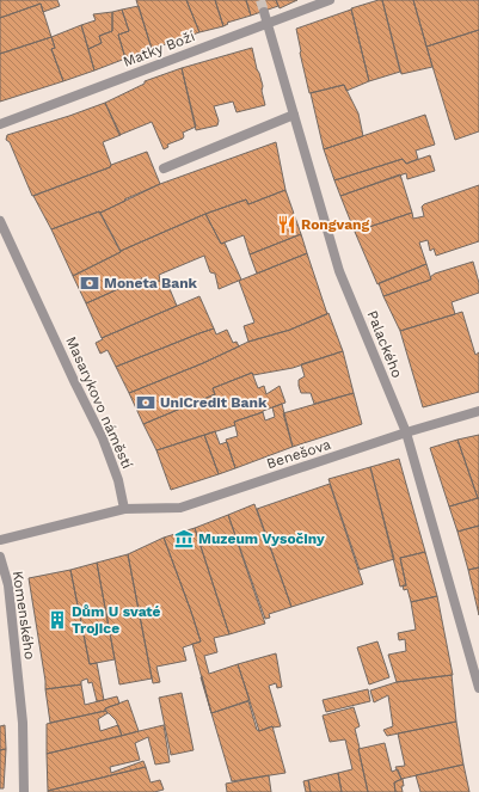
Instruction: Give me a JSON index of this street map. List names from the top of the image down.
{
  "streets": {
    "street": [
      "Matky Boží",
      "Palackého",
      "Masarykovo náměstí",
      "Benešova",
      "Komenského"
    ]
  },
  "crossings": [
    ["Matky Boží", "Palackého"],
    ["Palackého", "Benešova"],
    ["Masarykovo náměstí", "Benešova"]
  ],
  "places": {
    "restaurant": ["Rongvang"],
    "bank": ["Moneta Bank", "UniCredit Bank"],
    "museum": ["Muzeum Vysočiny"],
    "building": ["Dům U svaté Trojice"]
  }
}
